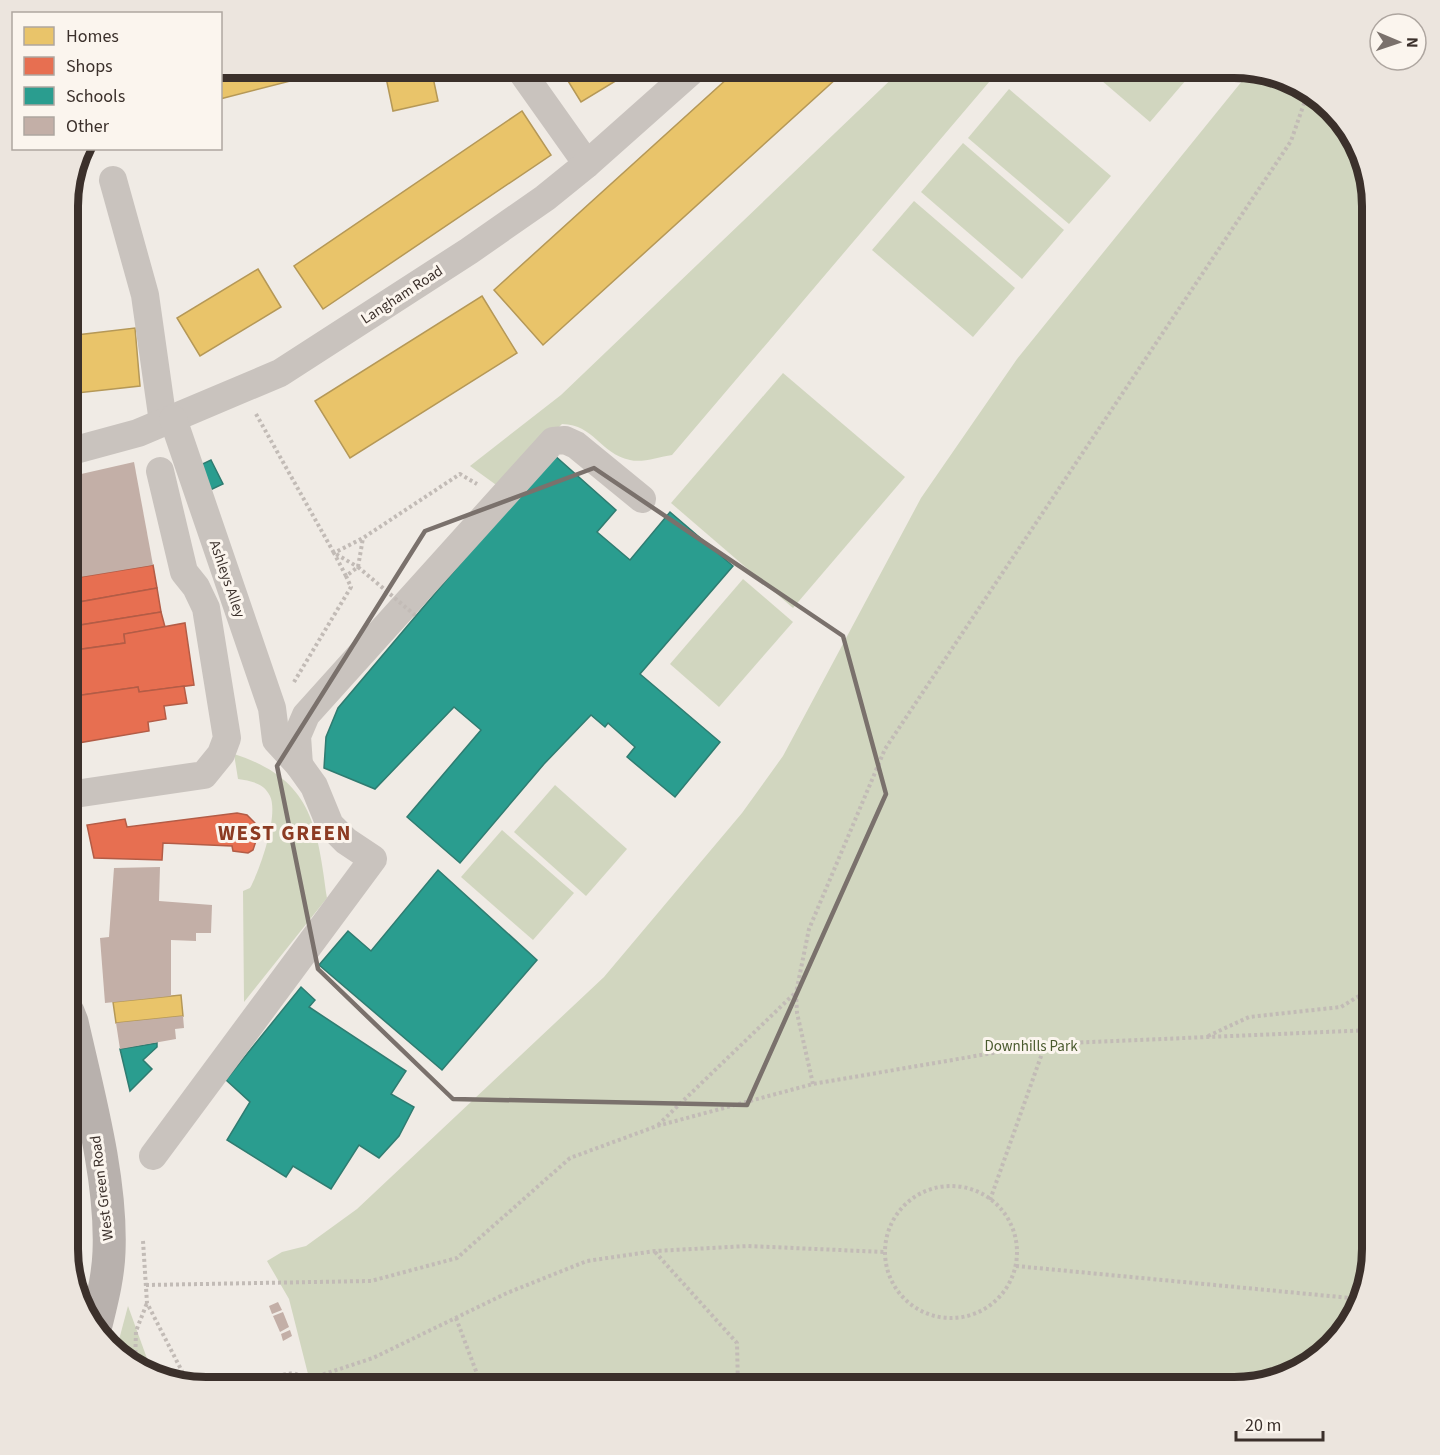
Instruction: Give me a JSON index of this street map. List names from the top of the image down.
{
  "streets": {
    "main road": ["West Green Road"],
    "street": ["Langham Road", "Ashleys Alley"]
  },
  "crossings": [
    ["Langham Road", "Ashleys Alley"]
  ],
  "districts": ["WEST GREEN"],
  "parks": ["Downhills Park"],
  "legend": [
    "Homes",
    "Shops",
    "Schools",
    "Other"
  ],
  "scale_bar": "20 m",
  "north": "right"
}
